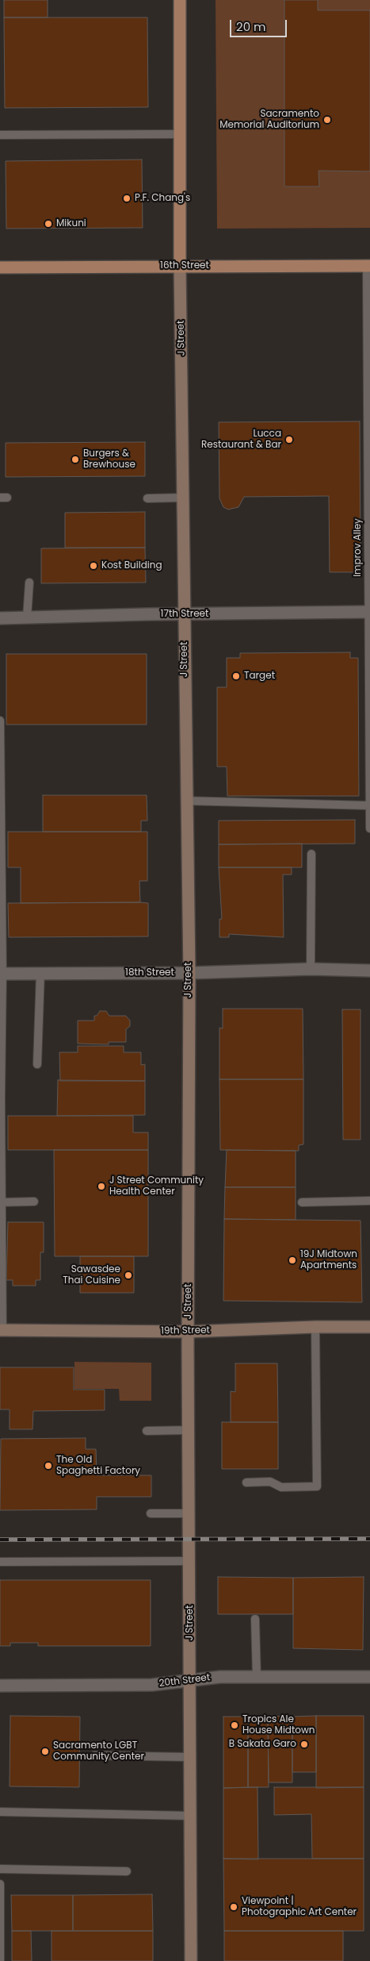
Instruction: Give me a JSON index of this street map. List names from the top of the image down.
{
  "streets": {
    "main road": ["16th Street", "J Street", "19th Street"],
    "street": ["17th Street", "18th Street", "20th Street"],
    "lane": ["Improv Alley"]
  },
  "crossings": [
    ["16th Street", "J Street"],
    ["16th Street", "Improv Alley"],
    ["J Street", "17th Street"],
    ["J Street", "18th Street"],
    ["J Street", "19th Street"],
    ["J Street", "20th Street"],
    ["Improv Alley", "17th Street"]
  ],
  "places": [
    "Sacramento Memorial Auditorium",
    "P.F. Chang's",
    "Mikuni",
    "Lucca Restaurant & Bar",
    "Burgers & Brewhouse",
    "Kost Building",
    "Target",
    "J Street Community Health Center",
    "19J Midtown Apartments",
    "Sawasdee Thai Cuisine",
    "The Old Spaghetti Factory",
    "Tropics Ale House Midtown",
    "B Sakata Garo",
    "Sacramento LGBT Community Center",
    "Viewpoint | Photographic Art Center"
  ],
  "scale_bar": "20 m"
}
